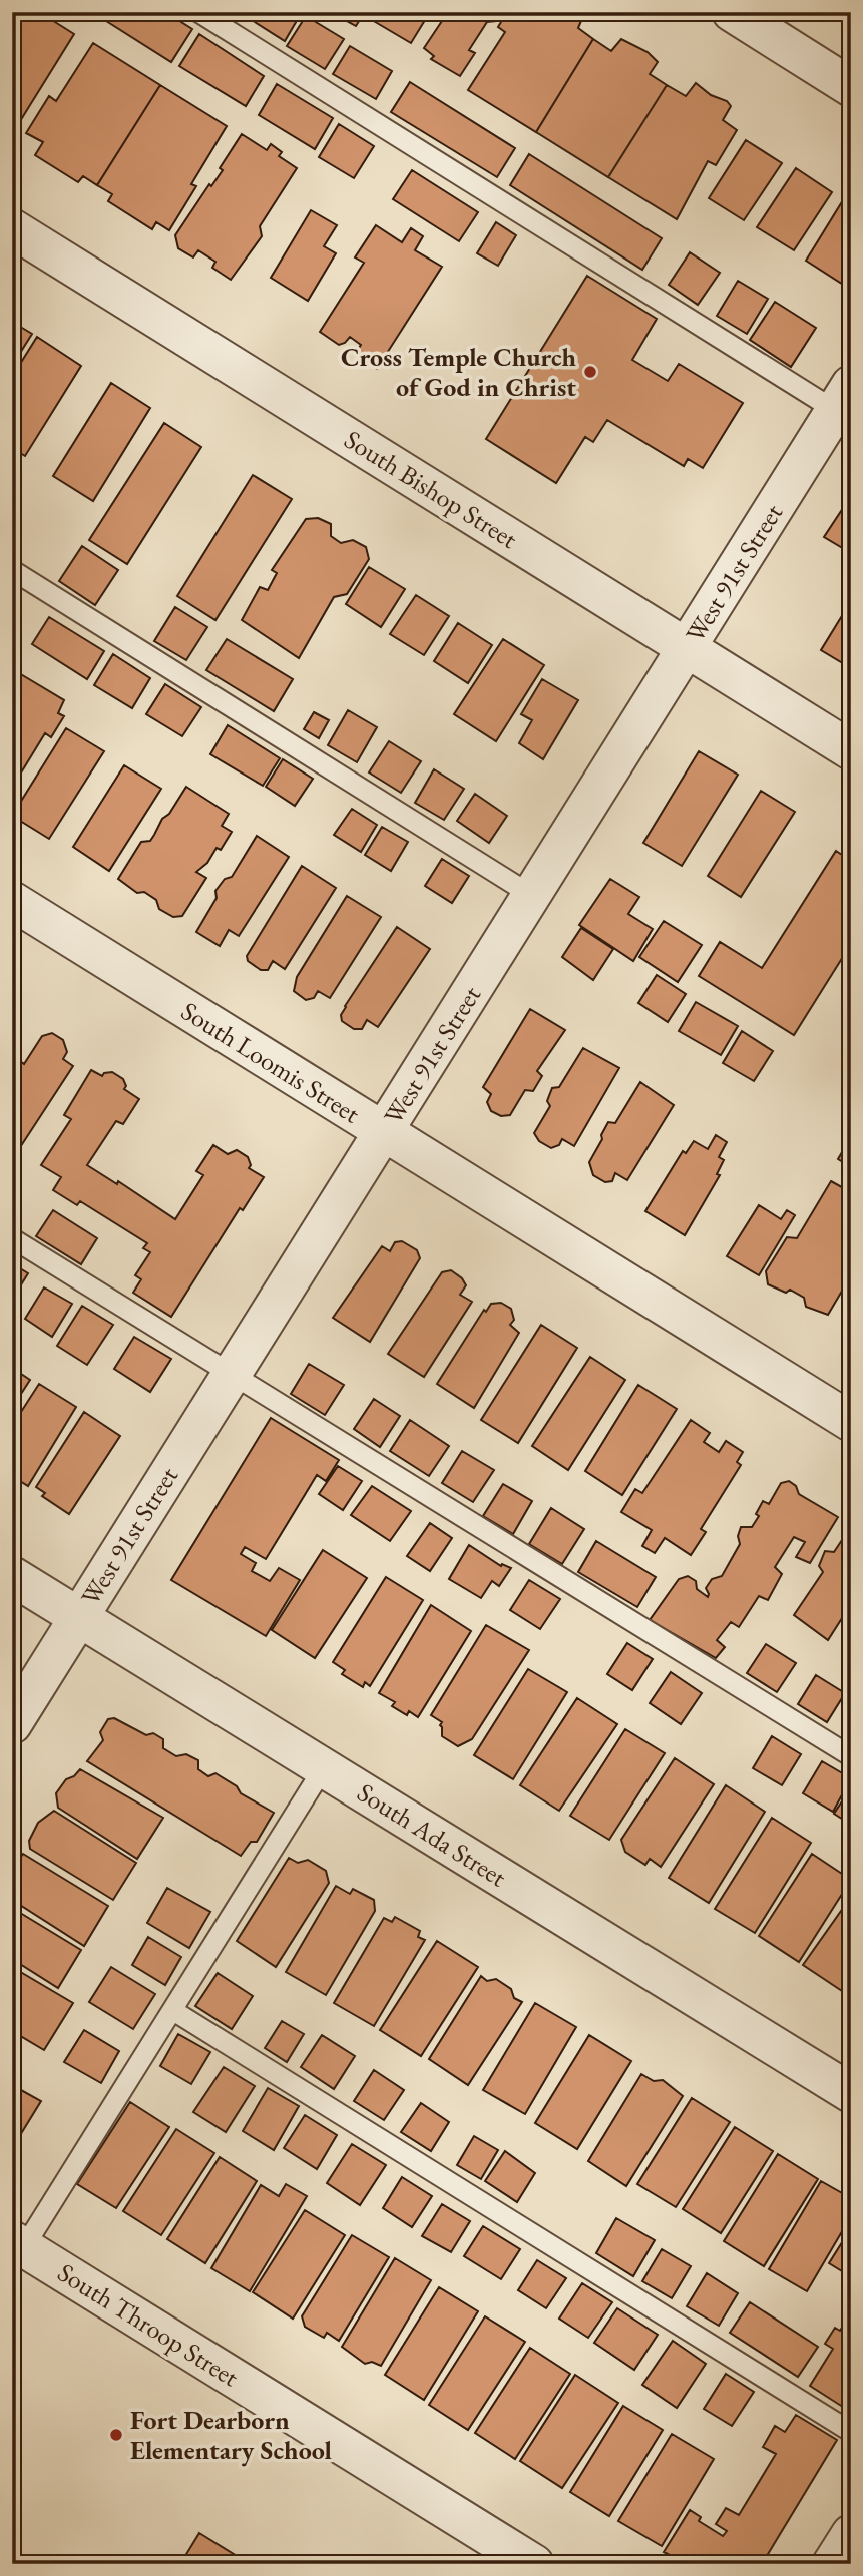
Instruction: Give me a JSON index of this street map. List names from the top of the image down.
{
  "streets": {
    "street": [
      "South Bishop Street",
      "West 91st Street",
      "South Loomis Street",
      "South Ada Street",
      "South Throop Street"
    ]
  },
  "crossings": [
    ["South Bishop Street", "West 91st Street"],
    ["West 91st Street", "South Loomis Street"],
    ["West 91st Street", "South Ada Street"]
  ],
  "places": ["Cross Temple Church of God in Christ", "Fort Dearborn Elementary School"]
}
